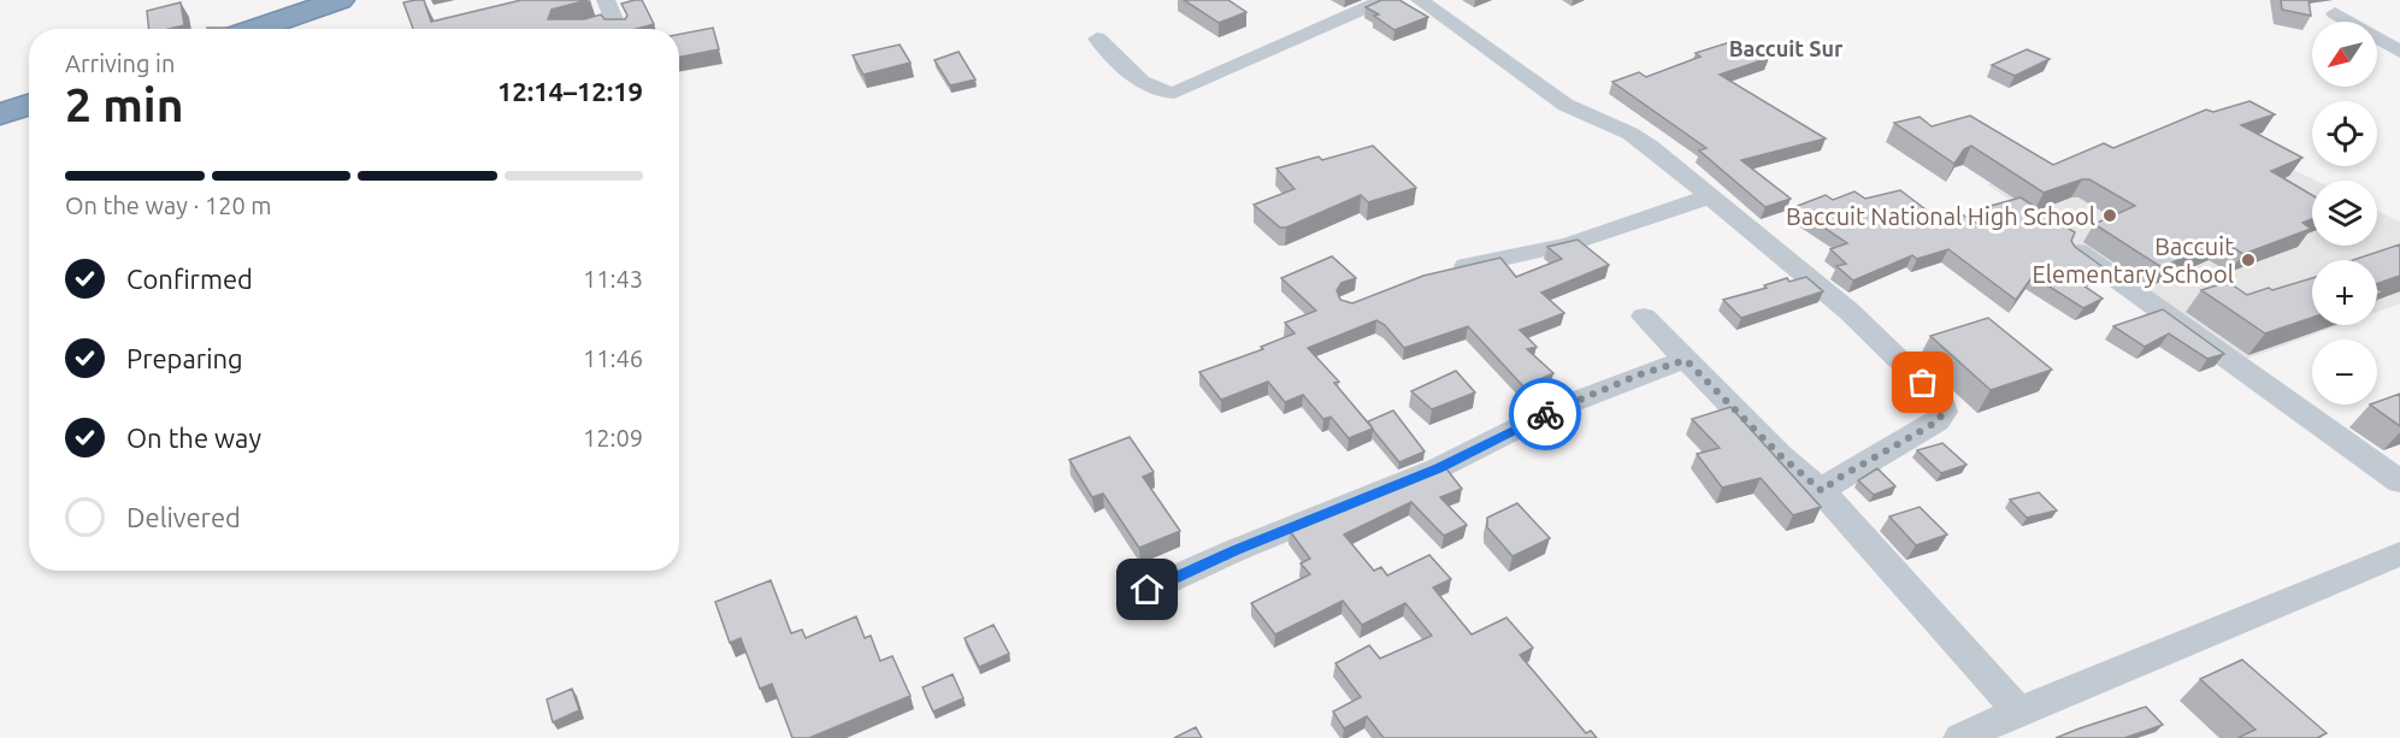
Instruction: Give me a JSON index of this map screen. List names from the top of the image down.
{
  "districts": ["Baccuit Sur"],
  "places": ["Baccuit National High School", "Baccuit Elementary School"],
  "north": "bottom left",
  "page": {
    "map_buttons": ["+", "−"],
    "heading": ["2 min", "Arriving in", "12:14–12:19"],
    "bar": "On the way · 120 m",
    "list": [
      ["Confirmed", "11:43"],
      ["Preparing", "11:46"],
      ["On the way", "12:09"],
      "Delivered"
    ]
  }
}
